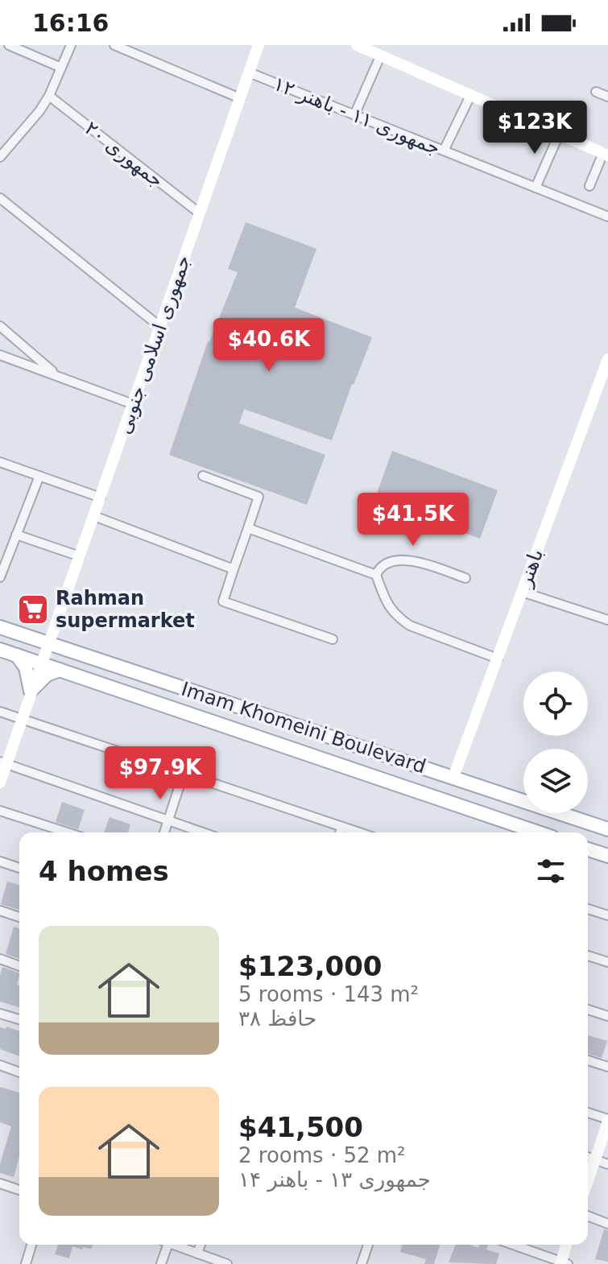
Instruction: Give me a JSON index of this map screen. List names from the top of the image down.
{
  "streets": {
    "main road": ["جمهوری اسلامی جنوبی", "باهنر", "Imam Khomeini Boulevard"],
    "street": ["جمهوری ۱۱ - باهنر ۱۲", "جمهوری ۲۰"]
  },
  "crossings": [
    ["جمهوری ۱۱ - باهنر ۱۲", "جمهوری اسلامی جنوبی"],
    ["جمهوری ۲۰", "جمهوری اسلامی جنوبی"],
    ["جمهوری اسلامی جنوبی", "Imam Khomeini Boulevard"],
    ["باهنر", "Imam Khomeini Boulevard"]
  ],
  "places": {
    "supermarket": ["Rahman supermarket"]
  },
  "page": {
    "status": "16:16",
    "price": [
      "$123K",
      "$40.6K",
      "$41.5K",
      "$97.9K"
    ],
    "heading": "4 homes",
    "list": [
      {
        "name": "$123,000",
        "note": "5 rooms · 143 m² · حافظ ۳۸"
      },
      {
        "name": "$41,500",
        "note": "2 rooms · 52 m² · جمهوری ۱۳ - باهنر ۱۴"
      }
    ]
  }
}
